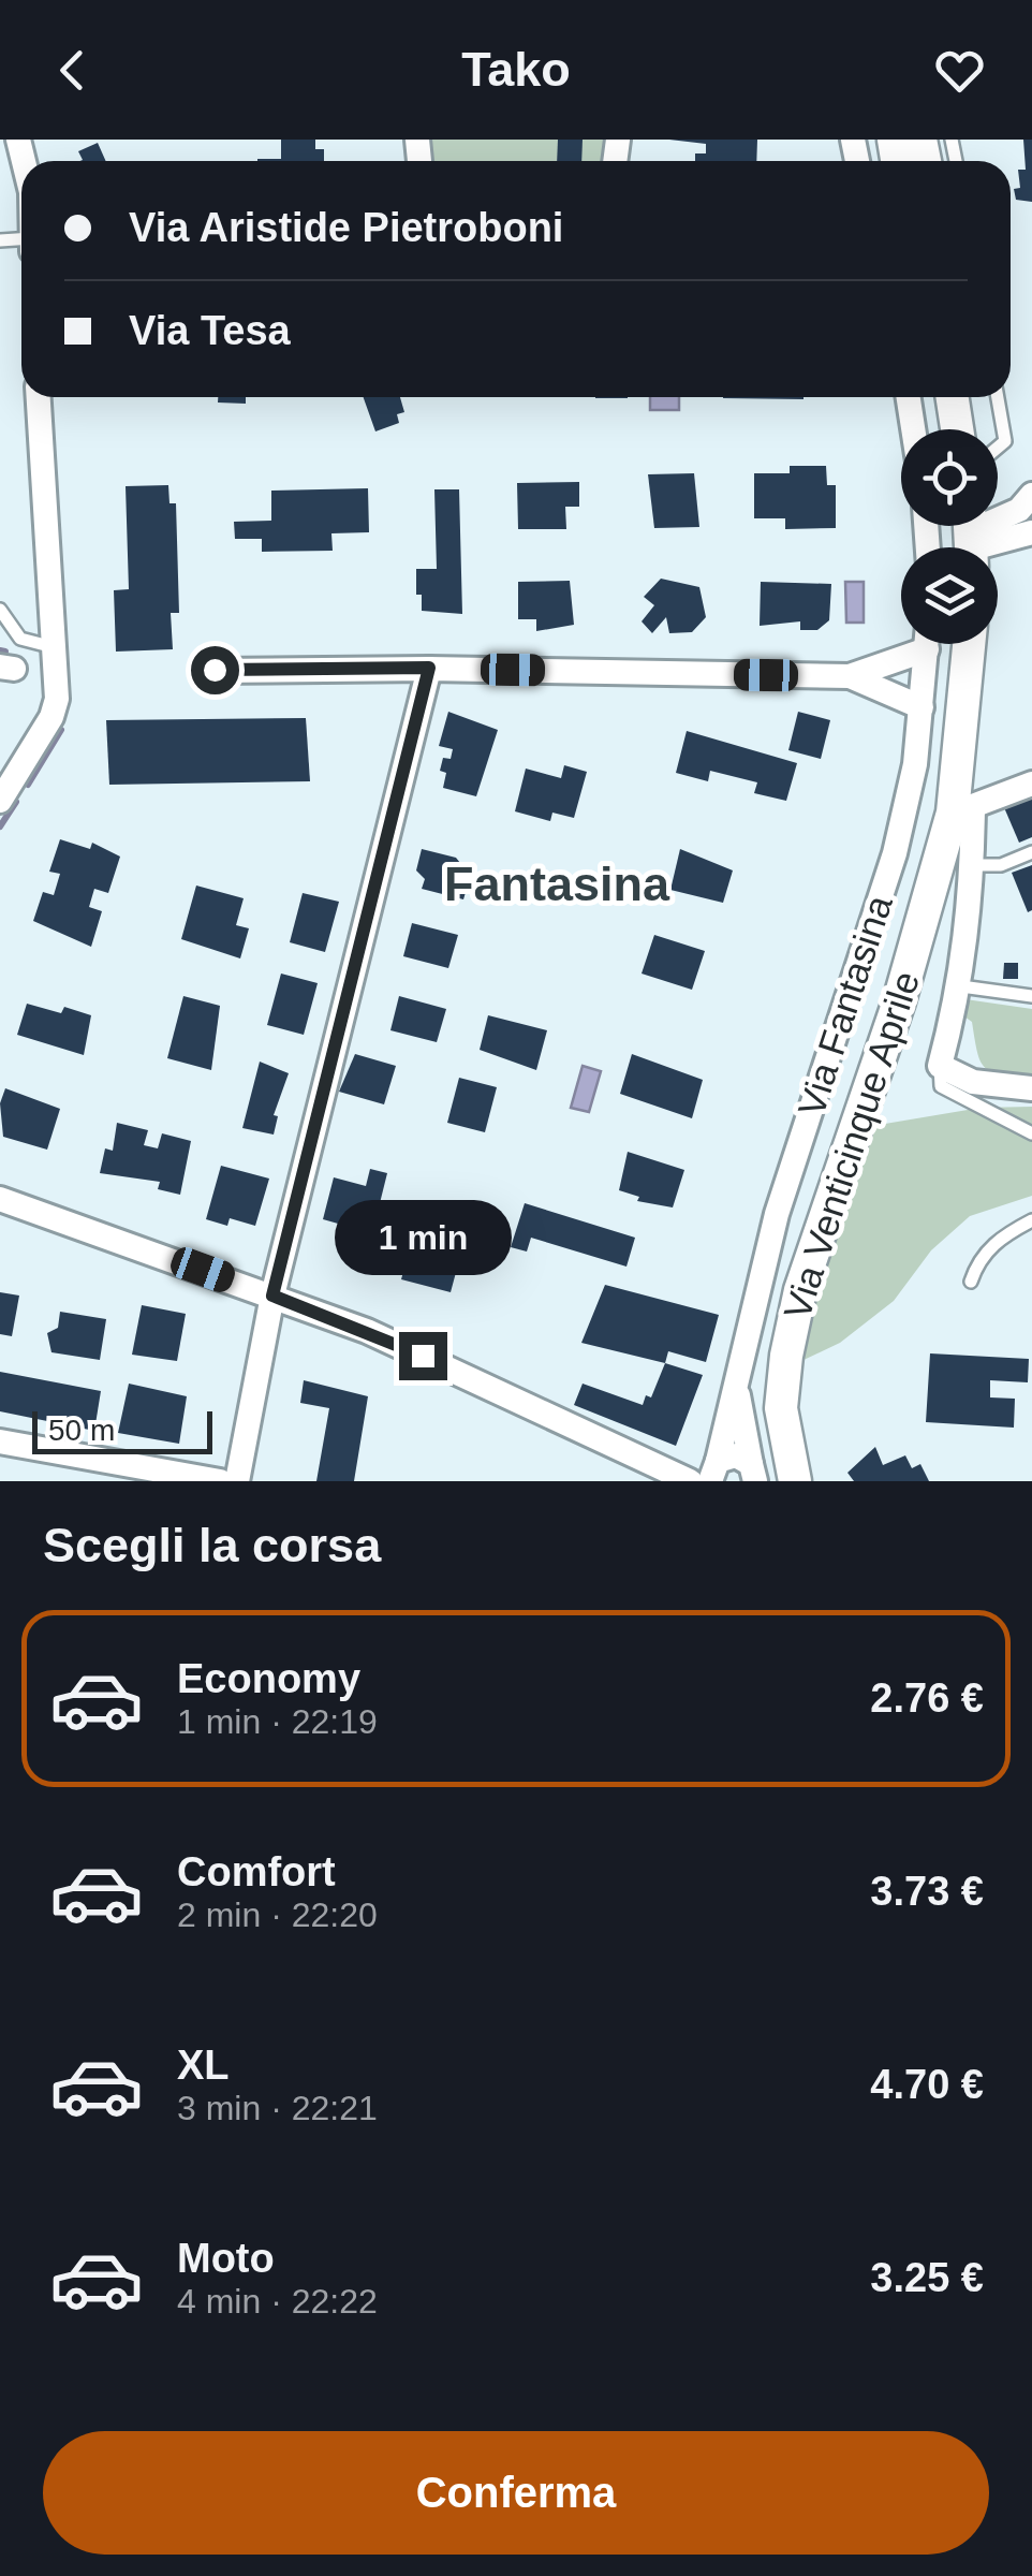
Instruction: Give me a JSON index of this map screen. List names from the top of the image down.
{
  "streets": {
    "street": ["Via Fantasina", "Via Venticinque Aprile"]
  },
  "districts": ["Fantasina"],
  "scale_bar": "50 m",
  "page": {
    "header": "Tako",
    "banner": ["Via Aristide Pietroboni", "Via Tesa"],
    "bubble": "1 min",
    "scale": "50 m",
    "heading": "Scegli la corsa",
    "list": [
      {
        "name": "Economy",
        "note": "1 min · 22:19",
        "value": "2.76 €"
      },
      {
        "name": "Comfort",
        "note": "2 min · 22:20",
        "value": "3.73 €"
      },
      {
        "name": "XL",
        "note": "3 min · 22:21",
        "value": "4.70 €"
      },
      {
        "name": "Moto",
        "note": "4 min · 22:22",
        "value": "3.25 €"
      }
    ],
    "buttons": "Conferma"
  }
}
